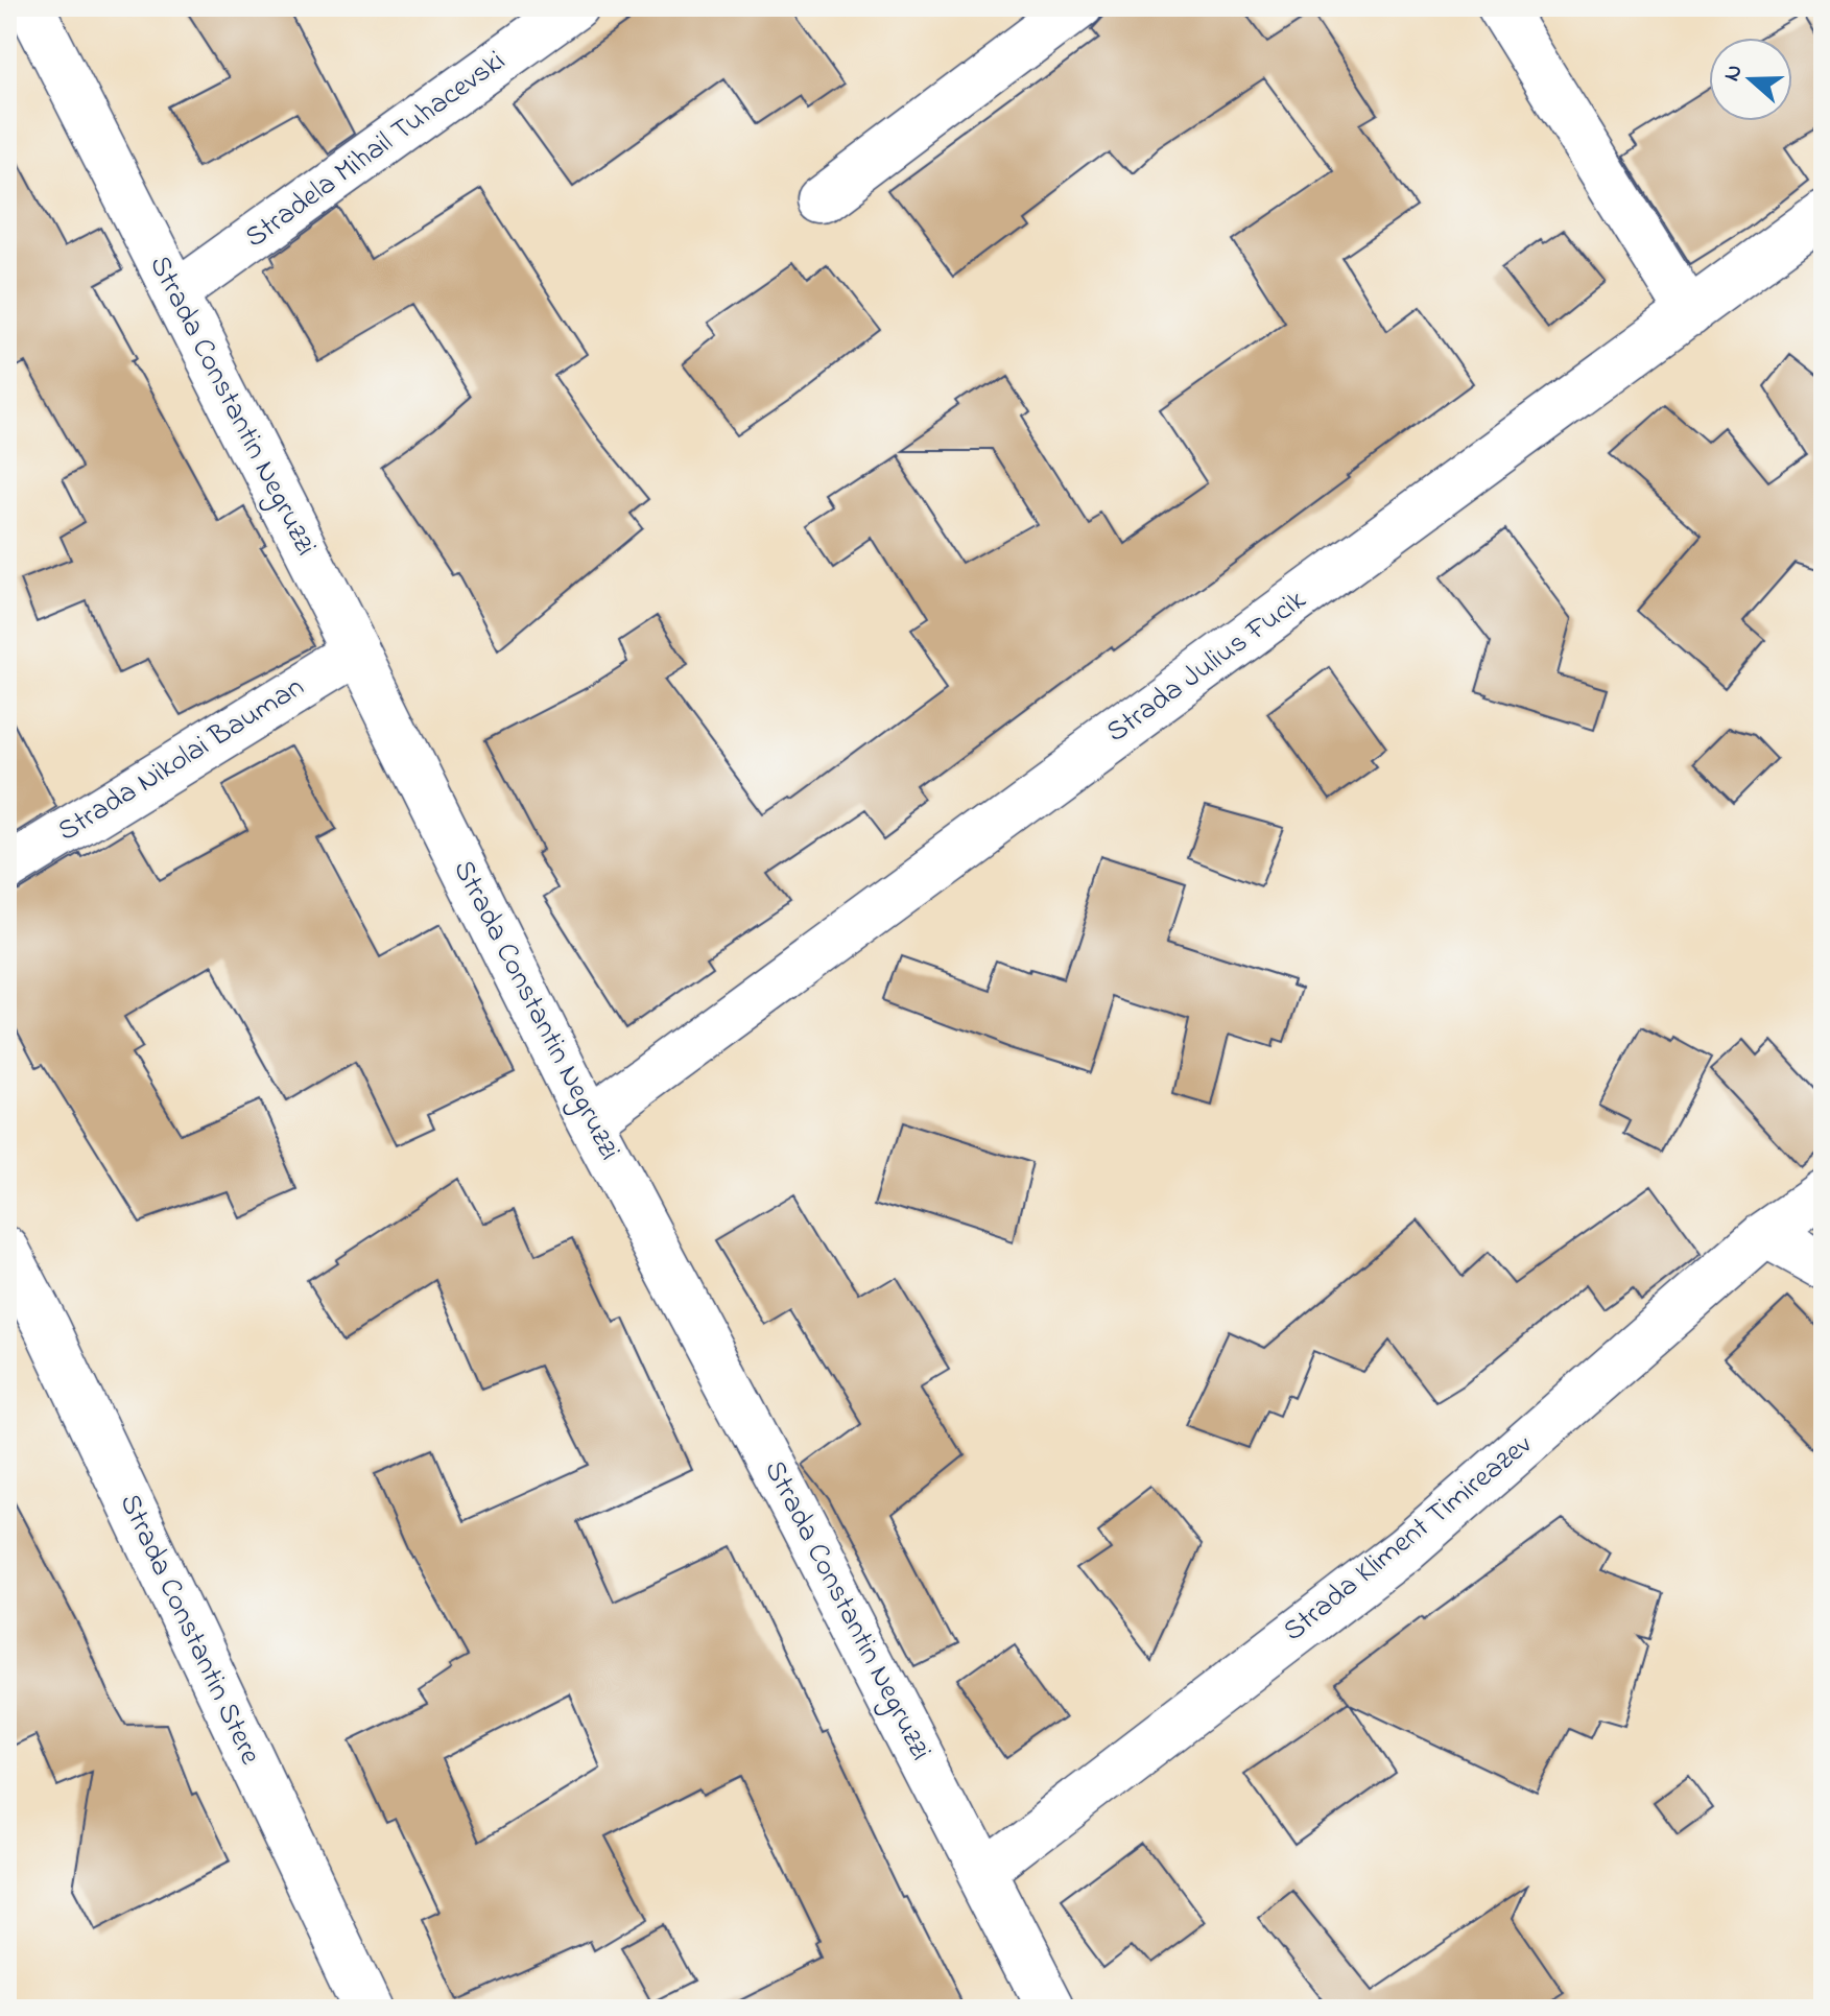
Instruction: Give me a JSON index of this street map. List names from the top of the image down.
{
  "streets": {
    "street": [
      "Stradela Mihail Tuhacevski",
      "Strada Constantin Negruzzi",
      "Strada Julius Fucik",
      "Strada Nikolai Bauman",
      "Strada Kliment Timireazev",
      "Strada Constantin Stere"
    ]
  },
  "crossings": [
    ["Stradela Mihail Tuhacevski", "Strada Constantin Negruzzi"],
    ["Strada Constantin Negruzzi", "Strada Julius Fucik"],
    ["Strada Constantin Negruzzi", "Strada Nikolai Bauman"],
    ["Strada Constantin Negruzzi", "Strada Kliment Timireazev"]
  ],
  "north": "left"
}
